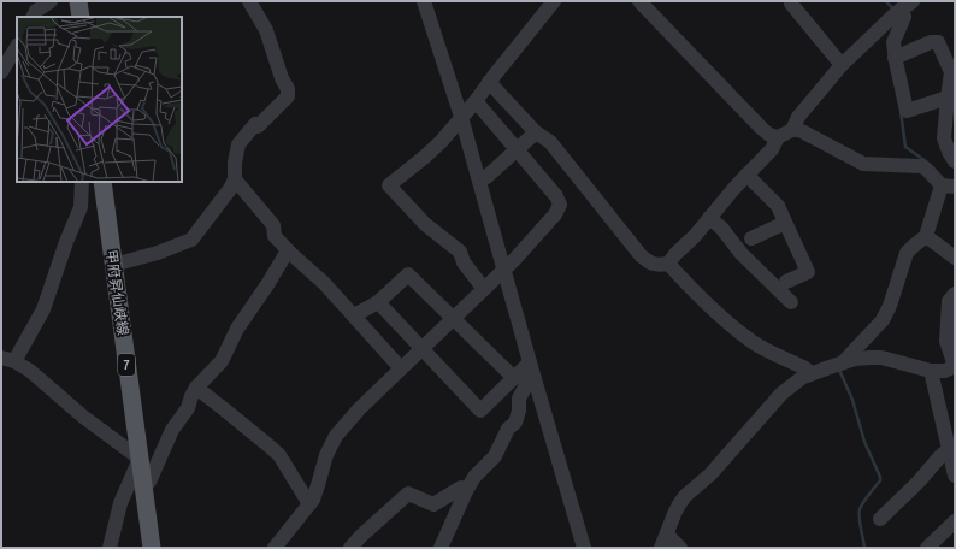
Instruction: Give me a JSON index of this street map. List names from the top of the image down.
{
  "streets": {
    "main road": ["甲府昇仙峡線", "7"]
  }
}
